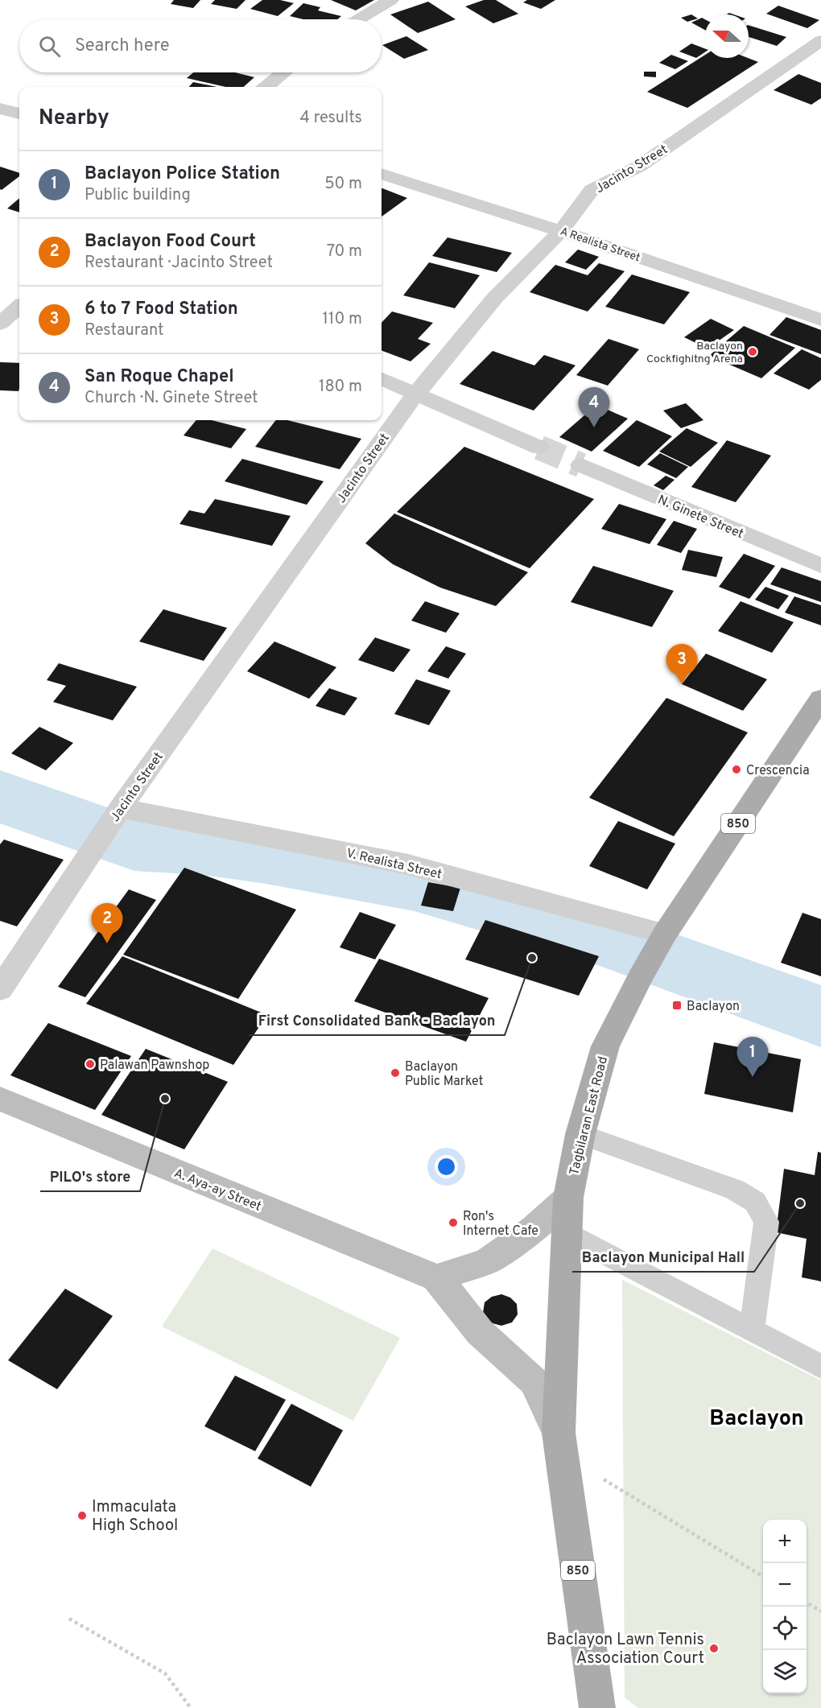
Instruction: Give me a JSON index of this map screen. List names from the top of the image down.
{
  "streets": {
    "main road": ["850", "Tagbilaran East Road"],
    "street": [
      "Jacinto Street",
      "A Realista Street",
      "N. Ginete Street",
      "V. Realista Street",
      "A. Aya-ay Street"
    ]
  },
  "crossings": [
    ["Jacinto Street", "A Realista Street"],
    ["Jacinto Street", "V. Realista Street"],
    ["V. Realista Street", "Tagbilaran East Road"],
    ["Tagbilaran East Road", "A. Aya-ay Street"]
  ],
  "districts": ["Baclayon"],
  "places": {
    "other": [
      "Baclayon Cockfighitng Arena",
      "Crescencia",
      "First Consolidated Bank - Baclayon",
      "Palawan Pawnshop",
      "Baclayon Public Market",
      "PILO's store",
      "Baclayon Municipal Hall",
      "Ron's Internet Cafe",
      "Immaculata High School",
      "Baclayon Lawn Tennis Association Court"
    ],
    "transit": ["Baclayon"]
  },
  "north": "left",
  "page": {
    "search": "Search here",
    "heading": ["Nearby", "4 results"],
    "list": [
      {
        "mark": "1",
        "name": "Baclayon Police Station",
        "note": "Public building",
        "value": "50 m"
      },
      {
        "mark": "2",
        "name": "Baclayon Food Court",
        "note": "Restaurant · Jacinto Street",
        "value": "70 m"
      },
      {
        "mark": "3",
        "name": "6 to 7 Food Station",
        "note": "Restaurant",
        "value": "110 m"
      },
      {
        "mark": "4",
        "name": "San Roque Chapel",
        "note": "Church · N. Ginete Street",
        "value": "180 m"
      }
    ],
    "pins": [
      "4",
      "3",
      "2",
      "1"
    ],
    "map_buttons": ["+", "−"]
  }
}
